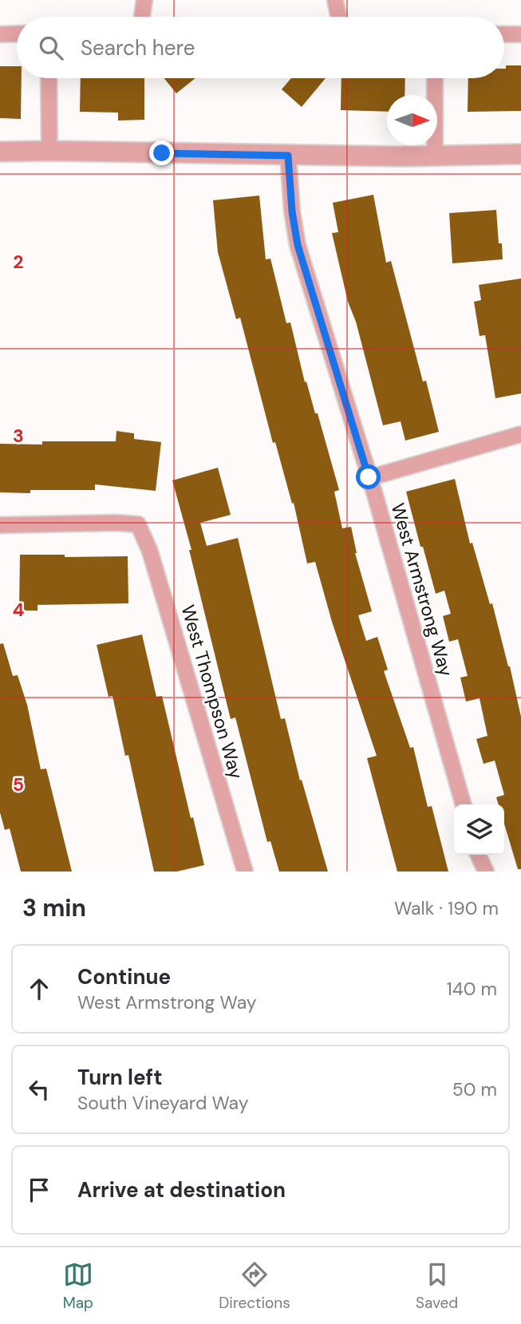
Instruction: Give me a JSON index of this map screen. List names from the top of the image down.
{
  "streets": {
    "street": ["West Armstrong Way", "West Thompson Way"]
  },
  "north": "right",
  "page": {
    "search": "Search here",
    "heading": ["3 min", "Walk · 190 m"],
    "list": [
      ["Continue", "West Armstrong Way", "140 m"],
      ["Turn left", "South Vineyard Way", "50 m"],
      "Arrive at destination"
    ],
    "nav": ["Map", "Directions", "Saved"]
  },
  "grid": {
    "rows": [
      "2",
      "3",
      "4",
      "5"
    ]
  }
}
